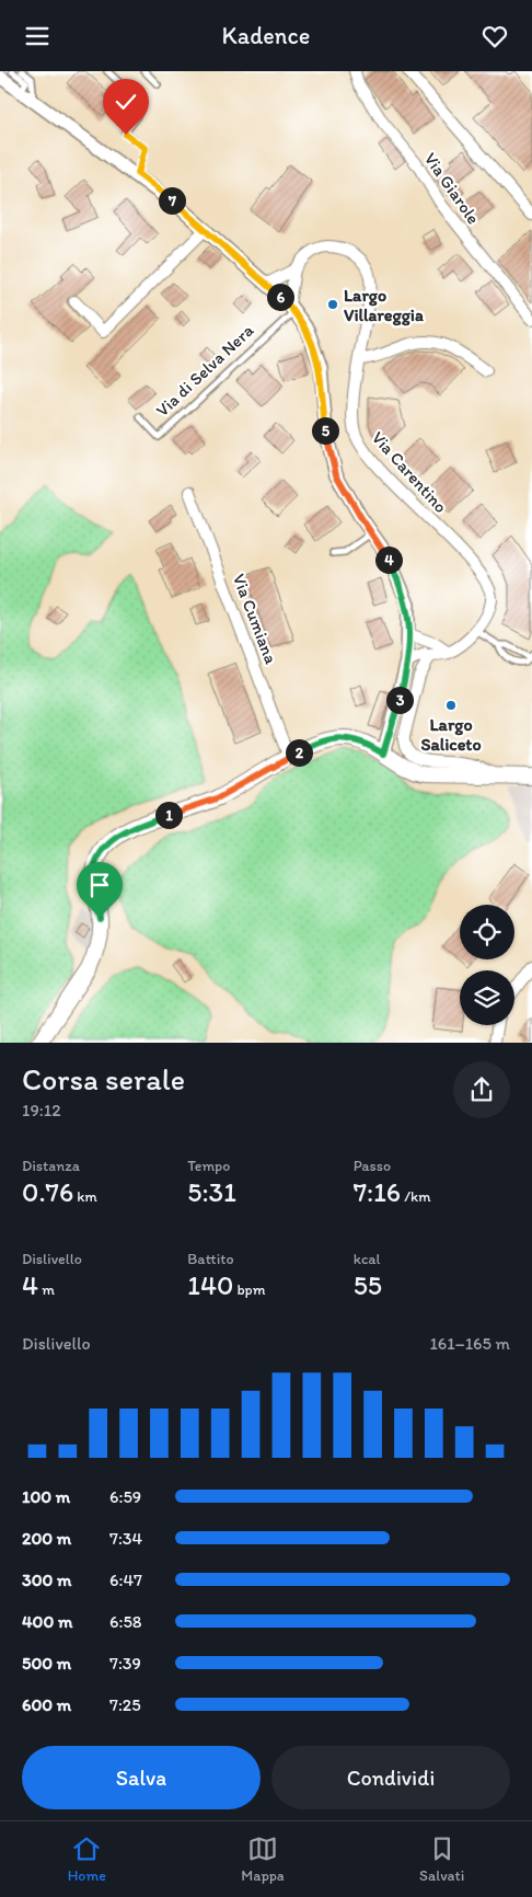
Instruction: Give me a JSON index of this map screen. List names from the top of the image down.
{
  "streets": {
    "street": ["Via Giarole", "Via Carentino", "Via Cumiana"],
    "lane": ["Via di Selva Nera"]
  },
  "places": ["Largo Villareggia", "Largo Saliceto"],
  "page": {
    "header": "Kadence",
    "pins": [
      "7",
      "6",
      "5",
      "4",
      "3",
      "2",
      "1"
    ],
    "heading": ["Corsa serale", "19:12"],
    "stats": [
      ["Distanza", "0.76 km"],
      ["Tempo", "5:31"],
      ["Passo", "7:16 /km"],
      ["Dislivello", "4 m"],
      ["Battito", "140 bpm"],
      ["kcal", "55"]
    ],
    "chart": ["Dislivello", "161–165 m"],
    "list": [
      {
        "name": "100 m",
        "note": "6:59"
      },
      {
        "name": "200 m",
        "note": "7:34"
      },
      {
        "name": "300 m",
        "note": "6:47"
      },
      {
        "name": "400 m",
        "note": "6:58"
      },
      {
        "name": "500 m",
        "note": "7:39"
      },
      {
        "name": "600 m",
        "note": "7:25"
      }
    ],
    "buttons": ["Salva", "Condividi"],
    "tabs": ["Home", "Mappa", "Salvati"]
  }
}
